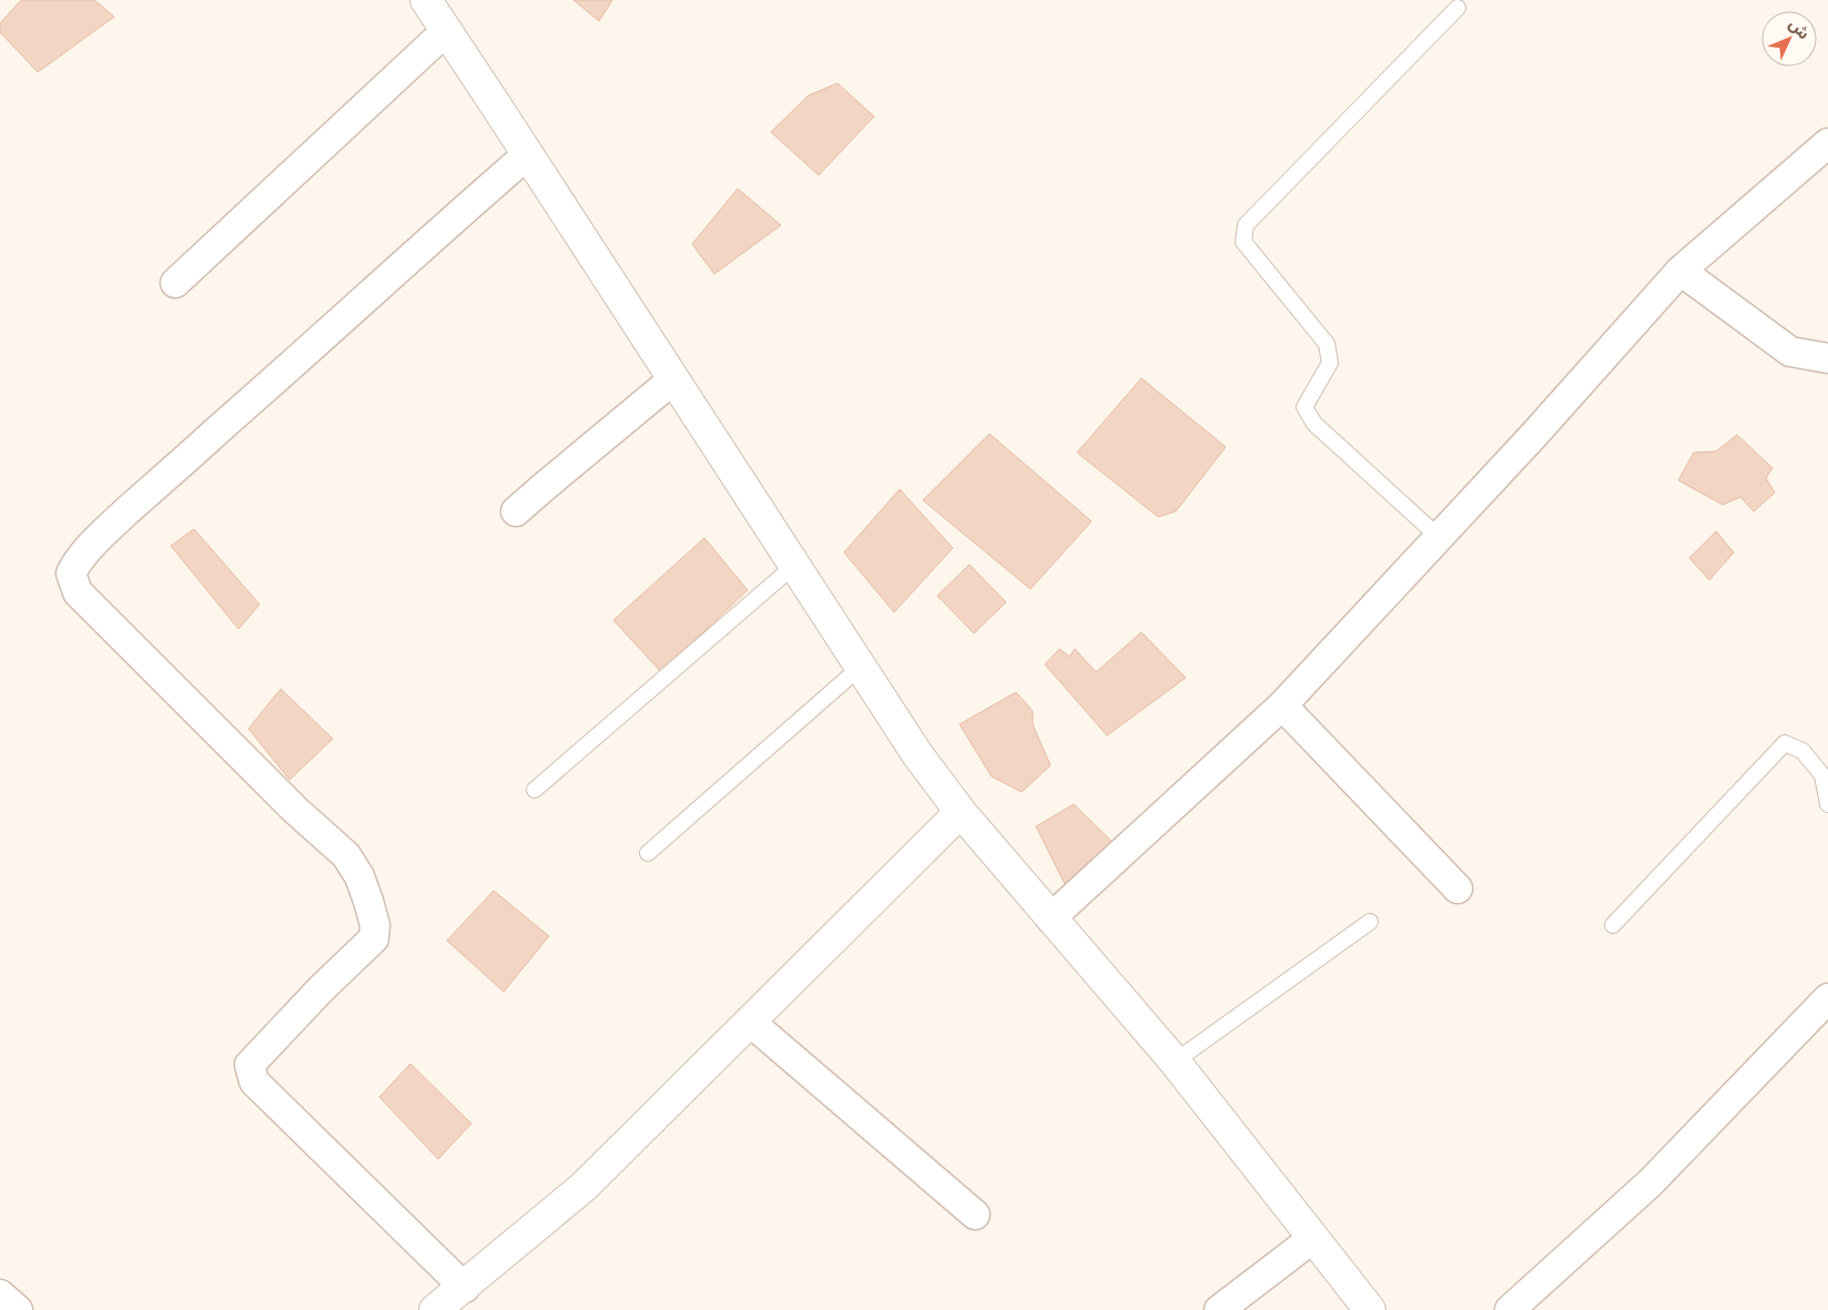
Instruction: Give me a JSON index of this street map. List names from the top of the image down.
{
  "north": "top right"
}
